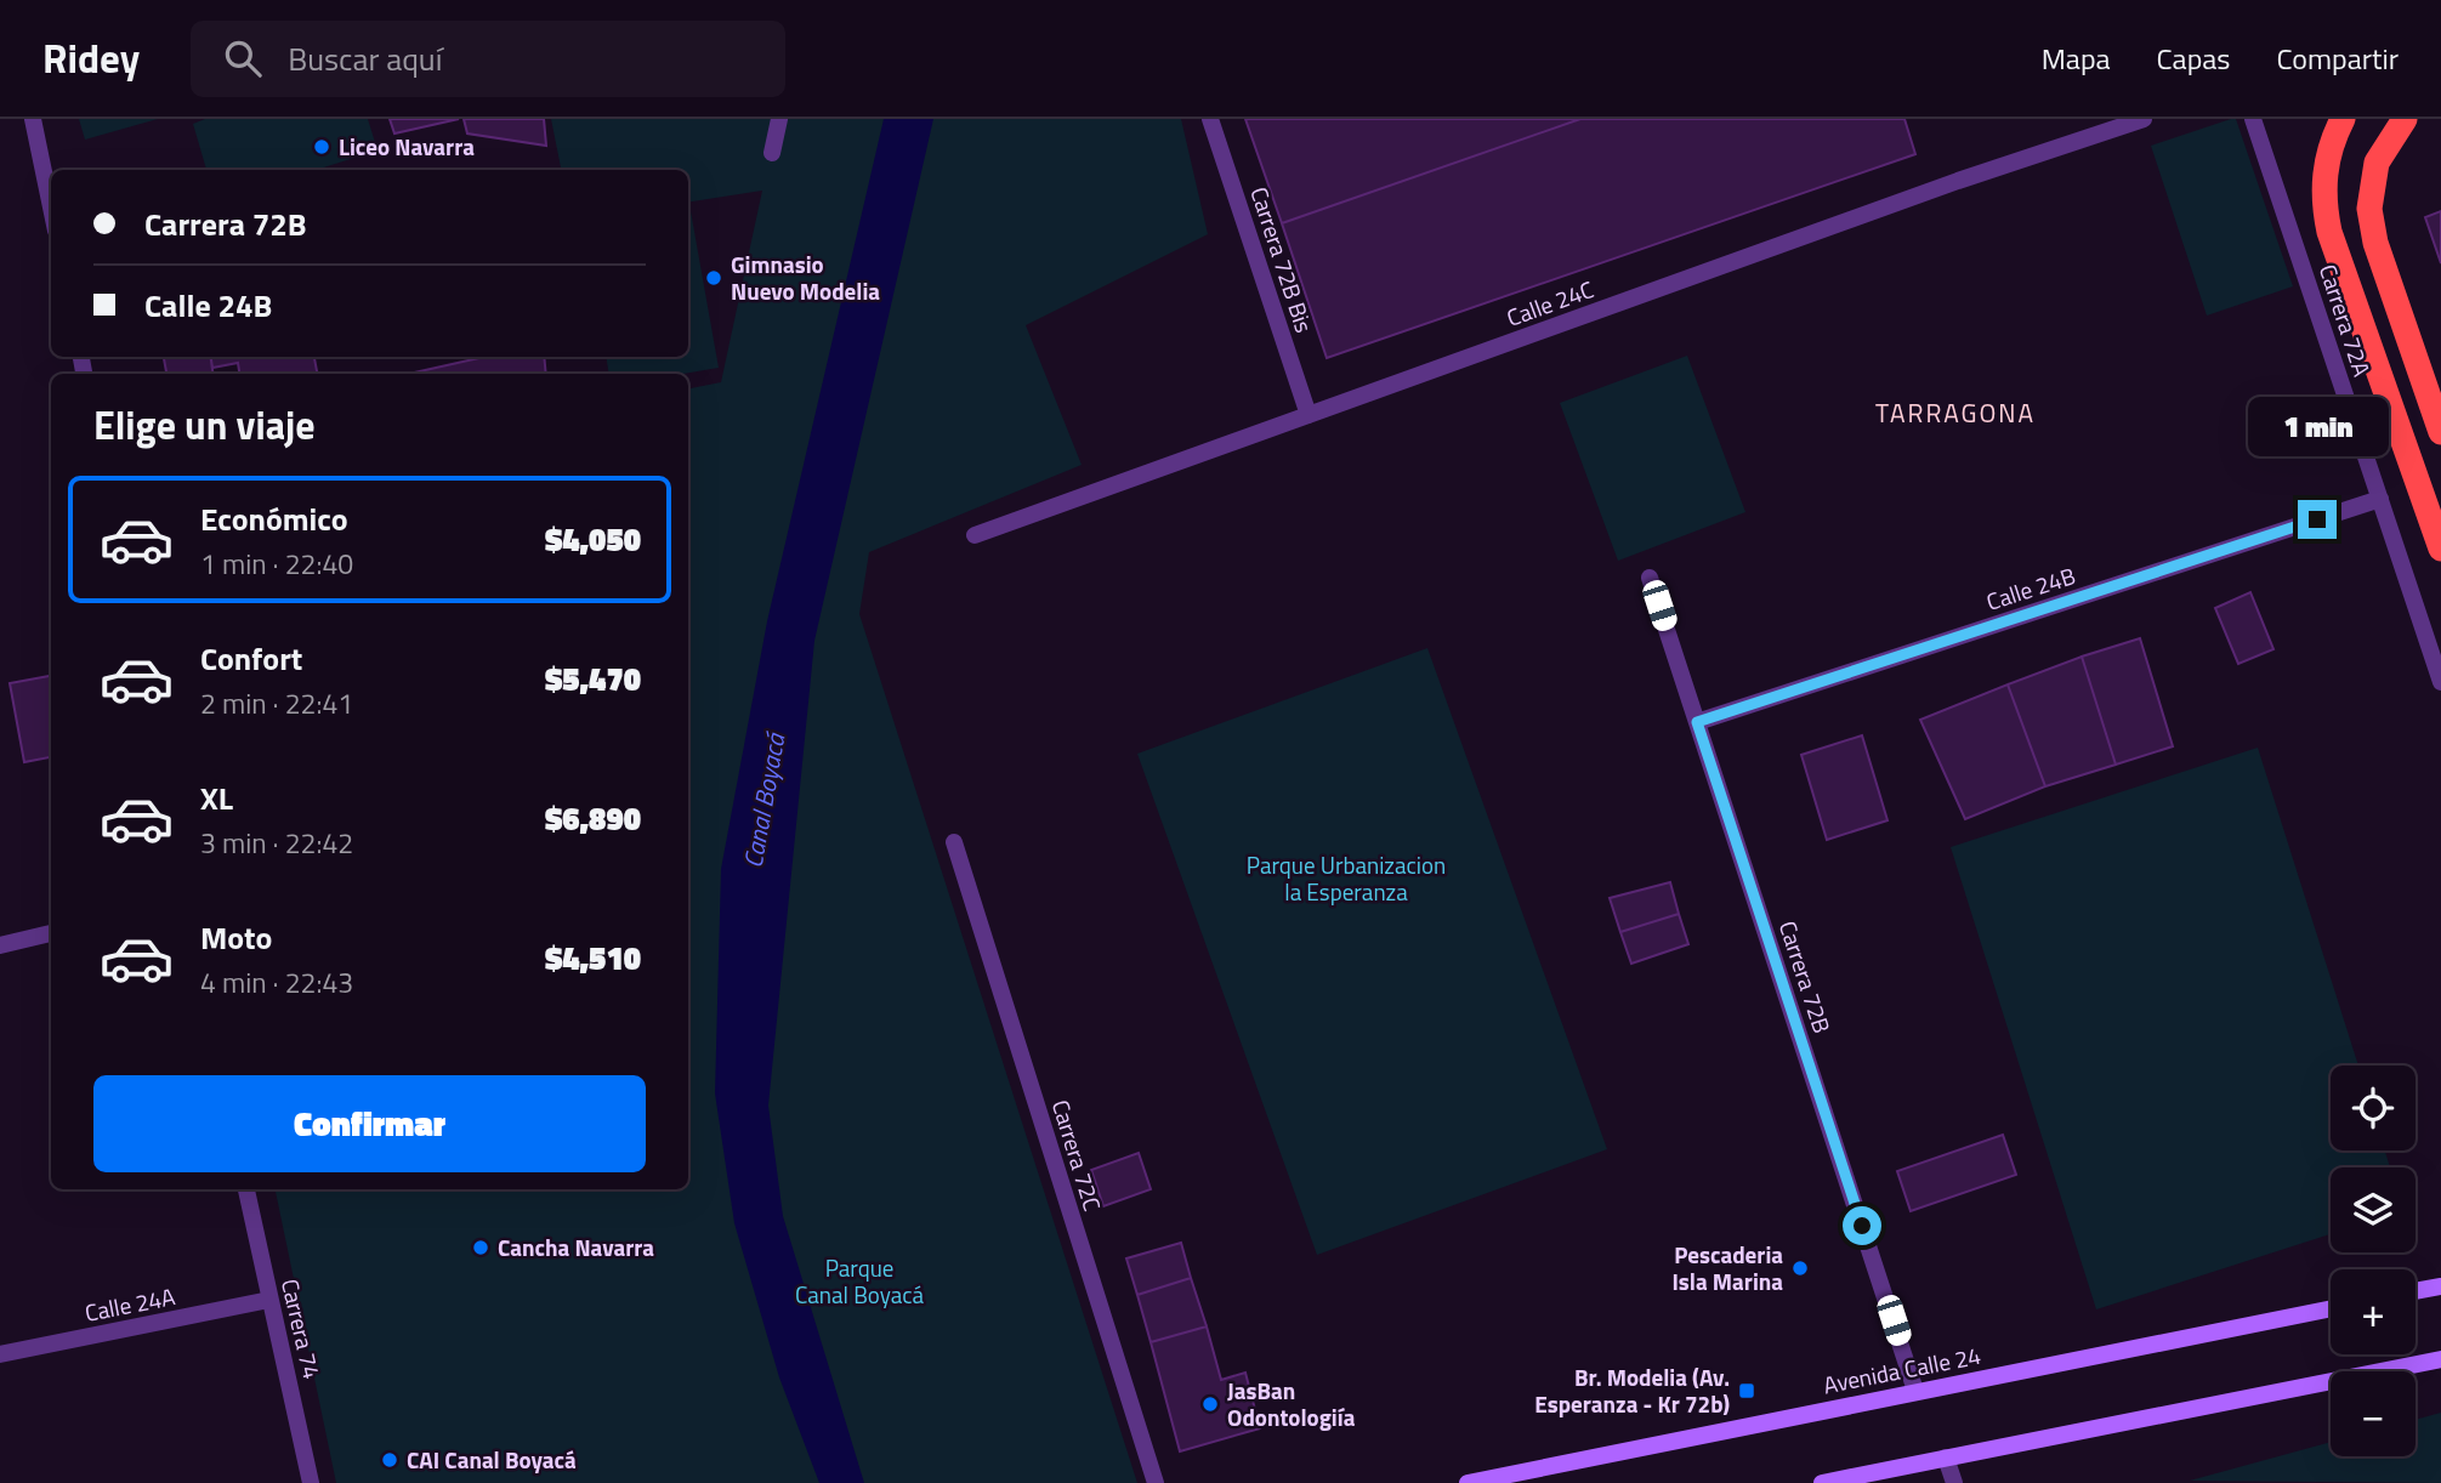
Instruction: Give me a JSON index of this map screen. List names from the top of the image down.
{
  "streets": {
    "main road": ["Avenida Calle 24"],
    "street": [
      "Carrera 72B Bis",
      "Calle 24C",
      "Carrera 72A",
      "Calle 24B",
      "Carrera 72B",
      "Carrera 72C",
      "Calle 24A",
      "Carrera 74"
    ]
  },
  "crossings": [
    ["Carrera 72B Bis", "Calle 24C"],
    ["Carrera 72A", "Calle 24B"],
    ["Calle 24B", "Carrera 72B"],
    ["Carrera 72B", "Avenida Calle 24"],
    ["Calle 24A", "Carrera 74"]
  ],
  "districts": ["TARRAGONA"],
  "water": ["Canal Boyacá"],
  "parks": ["Parque Urbanizacion la Esperanza", "Parque Canal Boyacá"],
  "places": {
    "other": [
      "Liceo Navarra",
      "Gimnasio Nuevo Modelia",
      "Cancha Navarra",
      "Pescaderia Isla Marina",
      "JasBan Odontologiía",
      "CAI Canal Boyacá"
    ],
    "transit": ["Br. Modelia (Av. Esperanza - Kr 72b)"]
  },
  "page": {
    "header": "Ridey",
    "search": "Buscar aquí",
    "nav": ["Mapa", "Capas", "Compartir"],
    "banner": ["Carrera 72B", "Calle 24B"],
    "heading": "Elige un viaje",
    "bubble": "1 min",
    "list": [
      {
        "name": "Económico",
        "note": "1 min · 22:40",
        "value": "$4,050"
      },
      {
        "name": "Confort",
        "note": "2 min · 22:41",
        "value": "$5,470"
      },
      {
        "name": "XL",
        "note": "3 min · 22:42",
        "value": "$6,890"
      },
      {
        "name": "Moto",
        "note": "4 min · 22:43",
        "value": "$4,510"
      }
    ],
    "buttons": "Confirmar",
    "map_buttons": ["+", "−"]
  }
}
